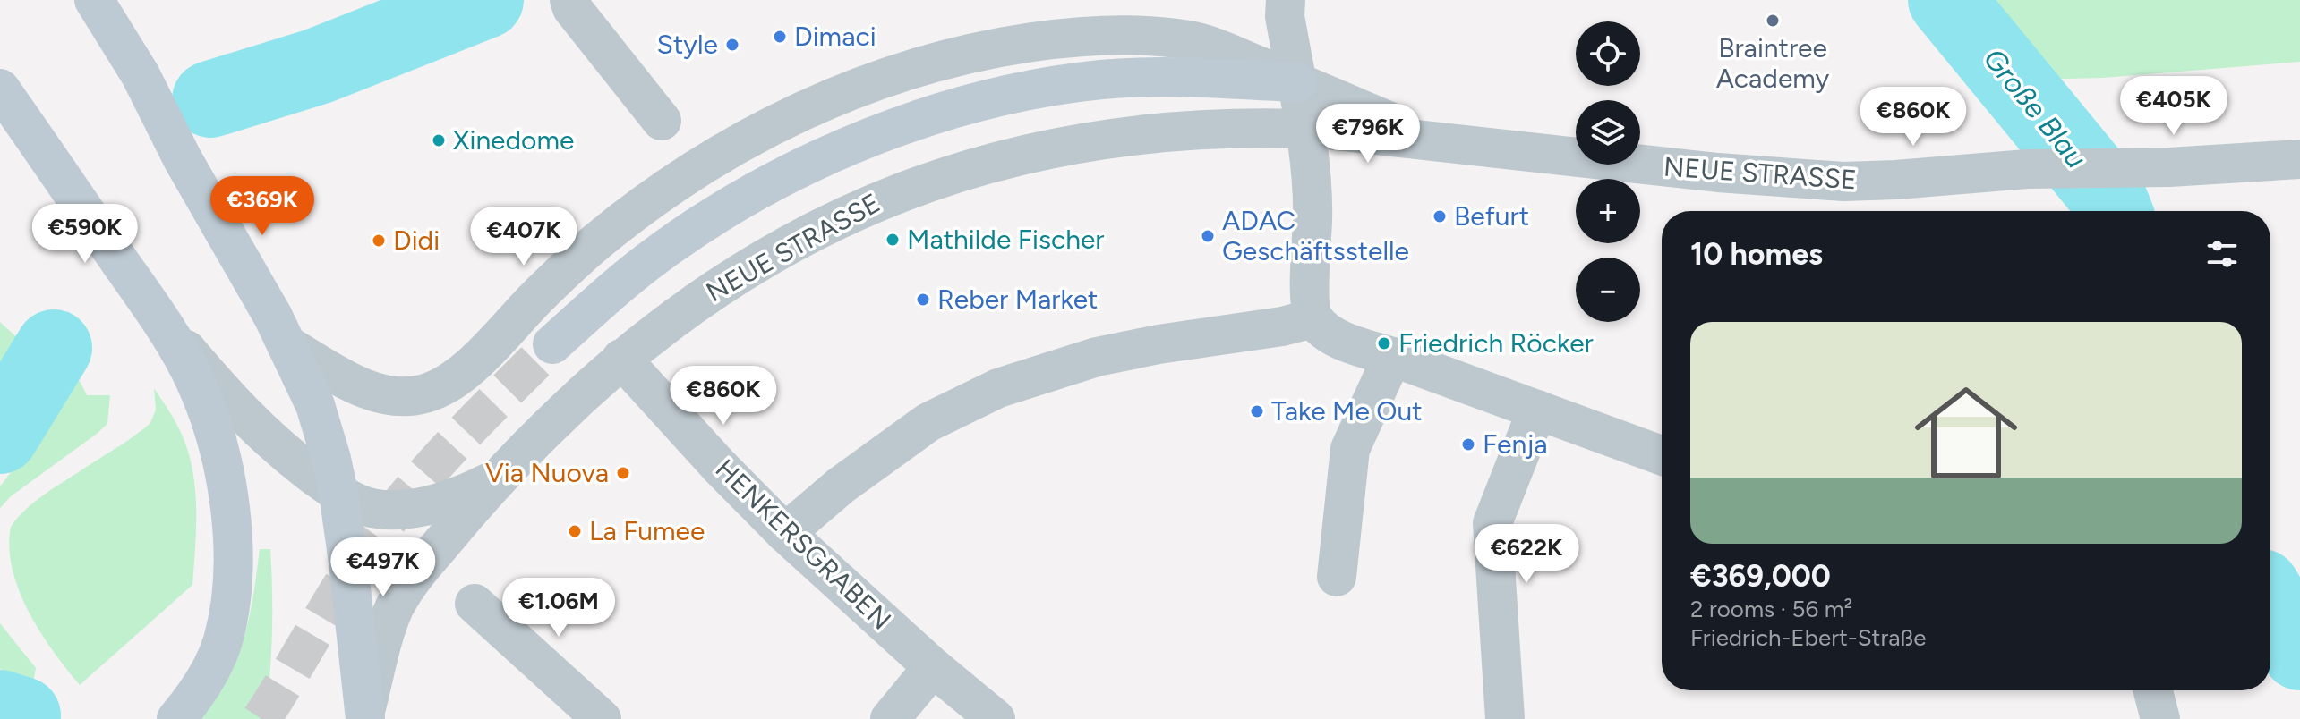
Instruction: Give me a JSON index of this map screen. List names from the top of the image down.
{
  "streets": {
    "street": ["NEUE STRASSE", "HENKERSGRABEN"]
  },
  "crossings": [
    ["NEUE STRASSE", "HENKERSGRABEN"]
  ],
  "water": ["Große Blau"],
  "places": [
    "Braintree Academy",
    "Dimaci",
    "Style",
    "Xinedome",
    "Befurt",
    "ADAC Geschäftsstelle",
    "Mathilde Fischer",
    "Didi",
    "Reber Market",
    "Friedrich Röcker",
    "Take Me Out",
    "Fenja",
    "Via Nuova",
    "La Fumee"
  ],
  "page": {
    "map_buttons": ["+", "−"],
    "price": [
      "€405K",
      "€860K",
      "€796K",
      "€369K",
      "€590K",
      "€407K",
      "€860K",
      "€622K",
      "€497K",
      "€1.06M"
    ],
    "heading": "10 homes",
    "list": [
      {
        "name": "€369,000",
        "note": "2 rooms · 56 m² · Friedrich-Ebert-Straße"
      }
    ]
  }
}
